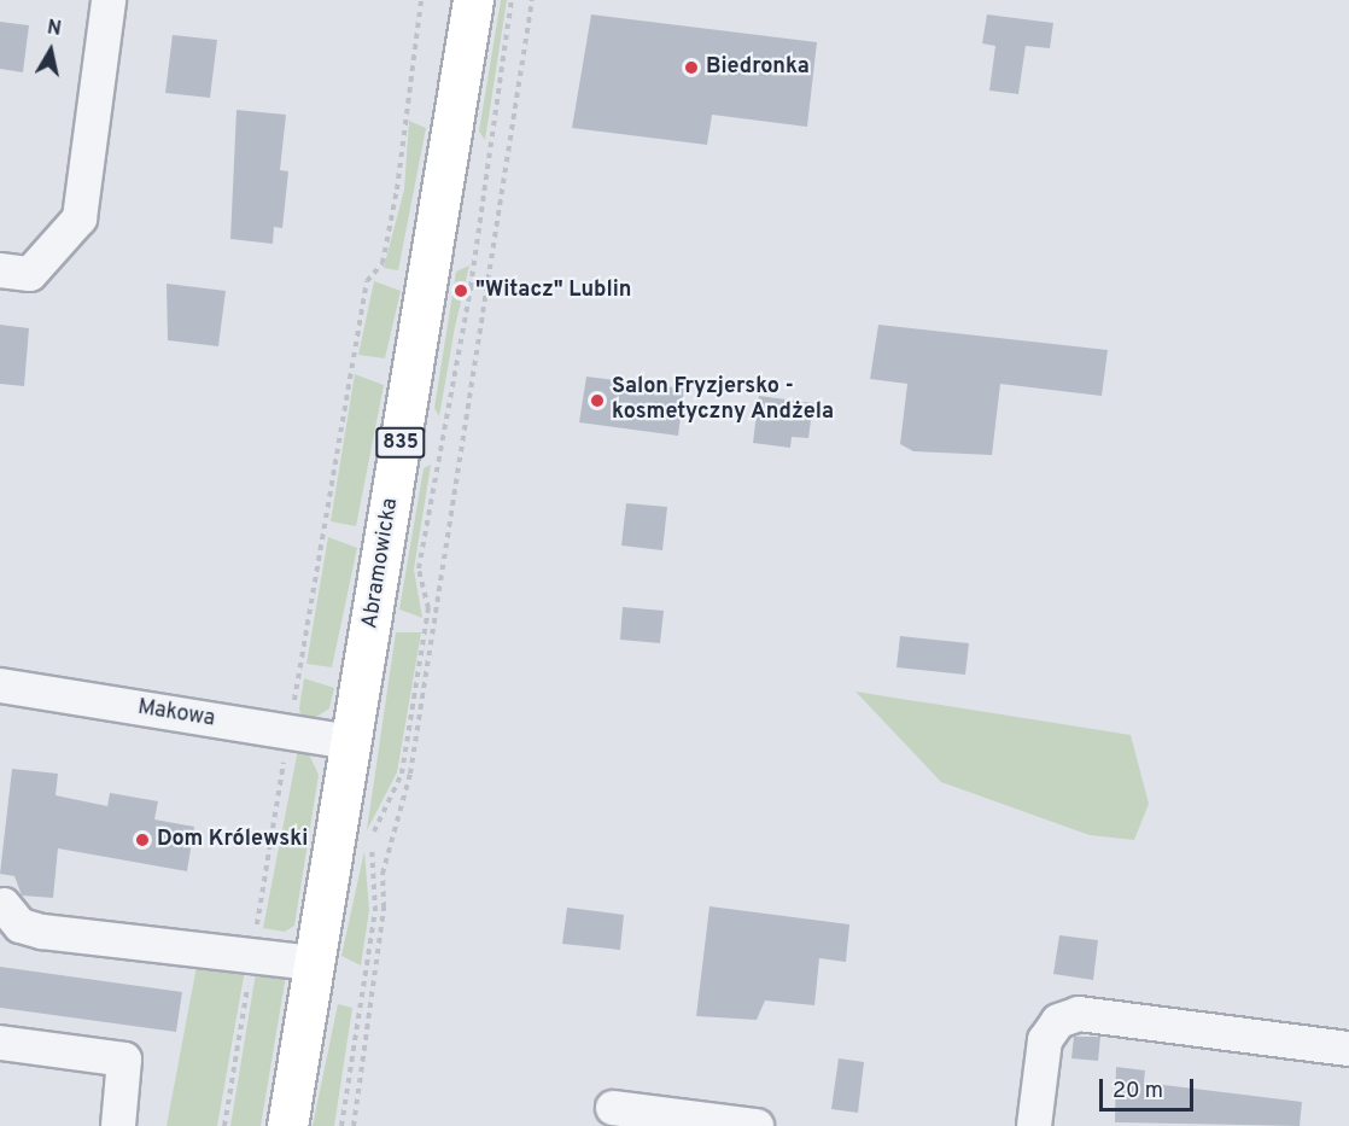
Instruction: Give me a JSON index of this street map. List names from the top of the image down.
{
  "streets": {
    "main road": ["835", "Abramowicka"],
    "street": ["Makowa"]
  },
  "crossings": [
    ["Abramowicka", "Makowa"]
  ],
  "places": [
    "Biedronka",
    "\"Witacz\" Lublin",
    "Salon Fryzjersko - kosmetyczny Andżela",
    "Dom Królewski"
  ],
  "scale_bar": "20 m",
  "north": "top"
}
